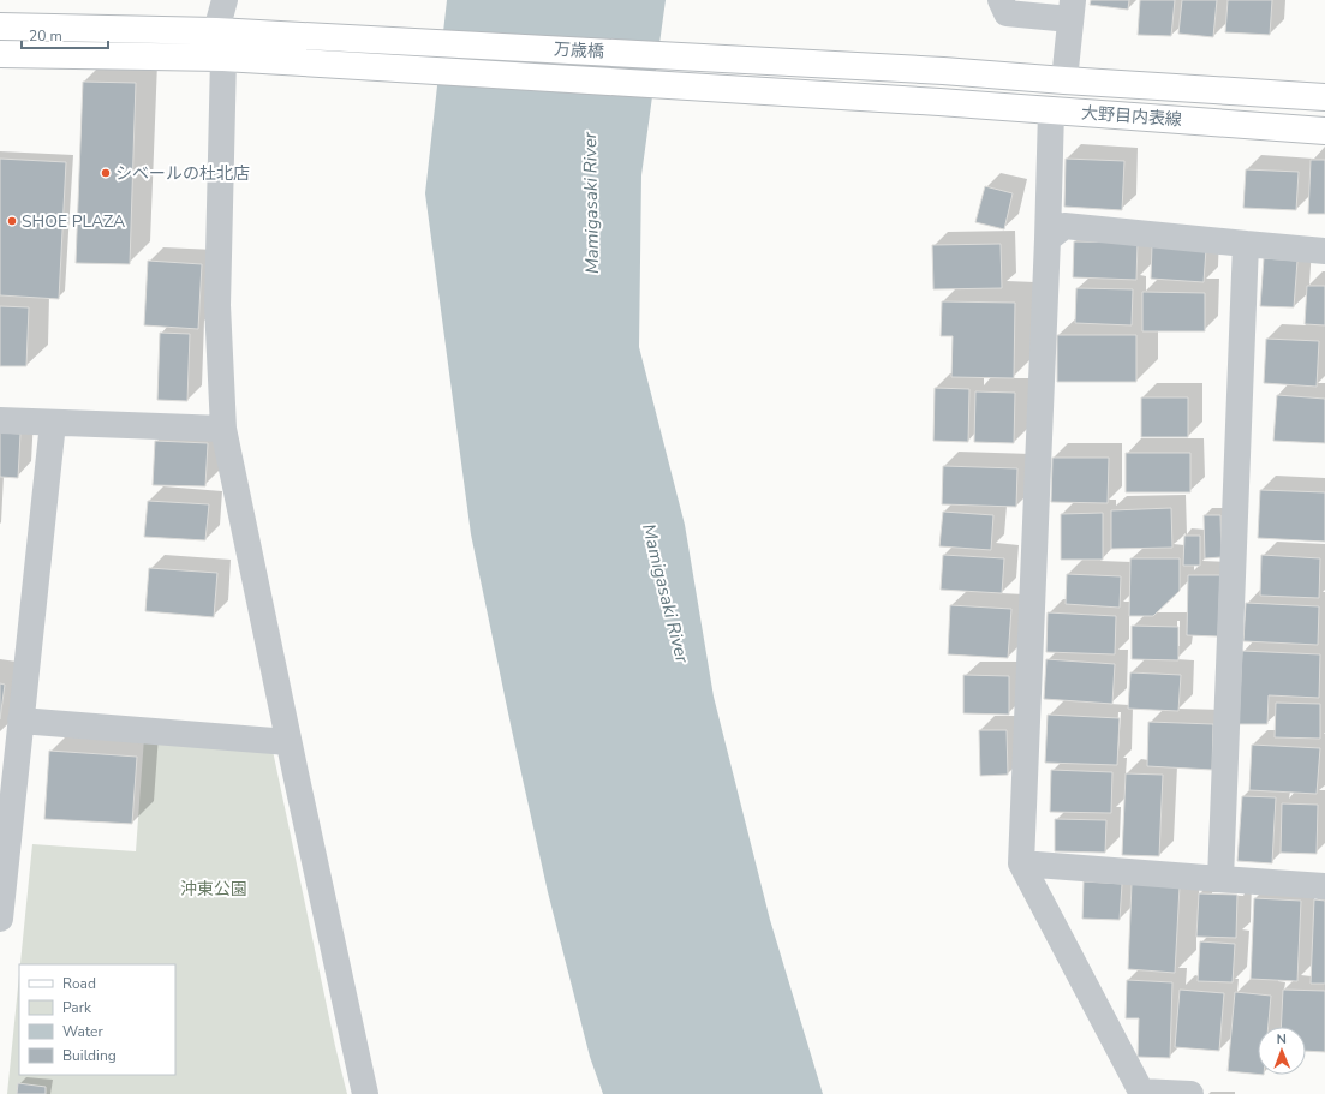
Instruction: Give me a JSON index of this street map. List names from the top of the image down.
{
  "streets": {
    "main road": ["万歳橋", "大野目内表線"]
  },
  "crossings": [
    ["万歳橋", "大野目内表線"]
  ],
  "water": ["Mamigasaki River"],
  "parks": ["沖東公園"],
  "places": ["シベールの杜北店", "SHOE PLAZA"],
  "legend": [
    "Road",
    "Park",
    "Water",
    "Building"
  ],
  "scale_bar": "20 m",
  "north": "top"
}
